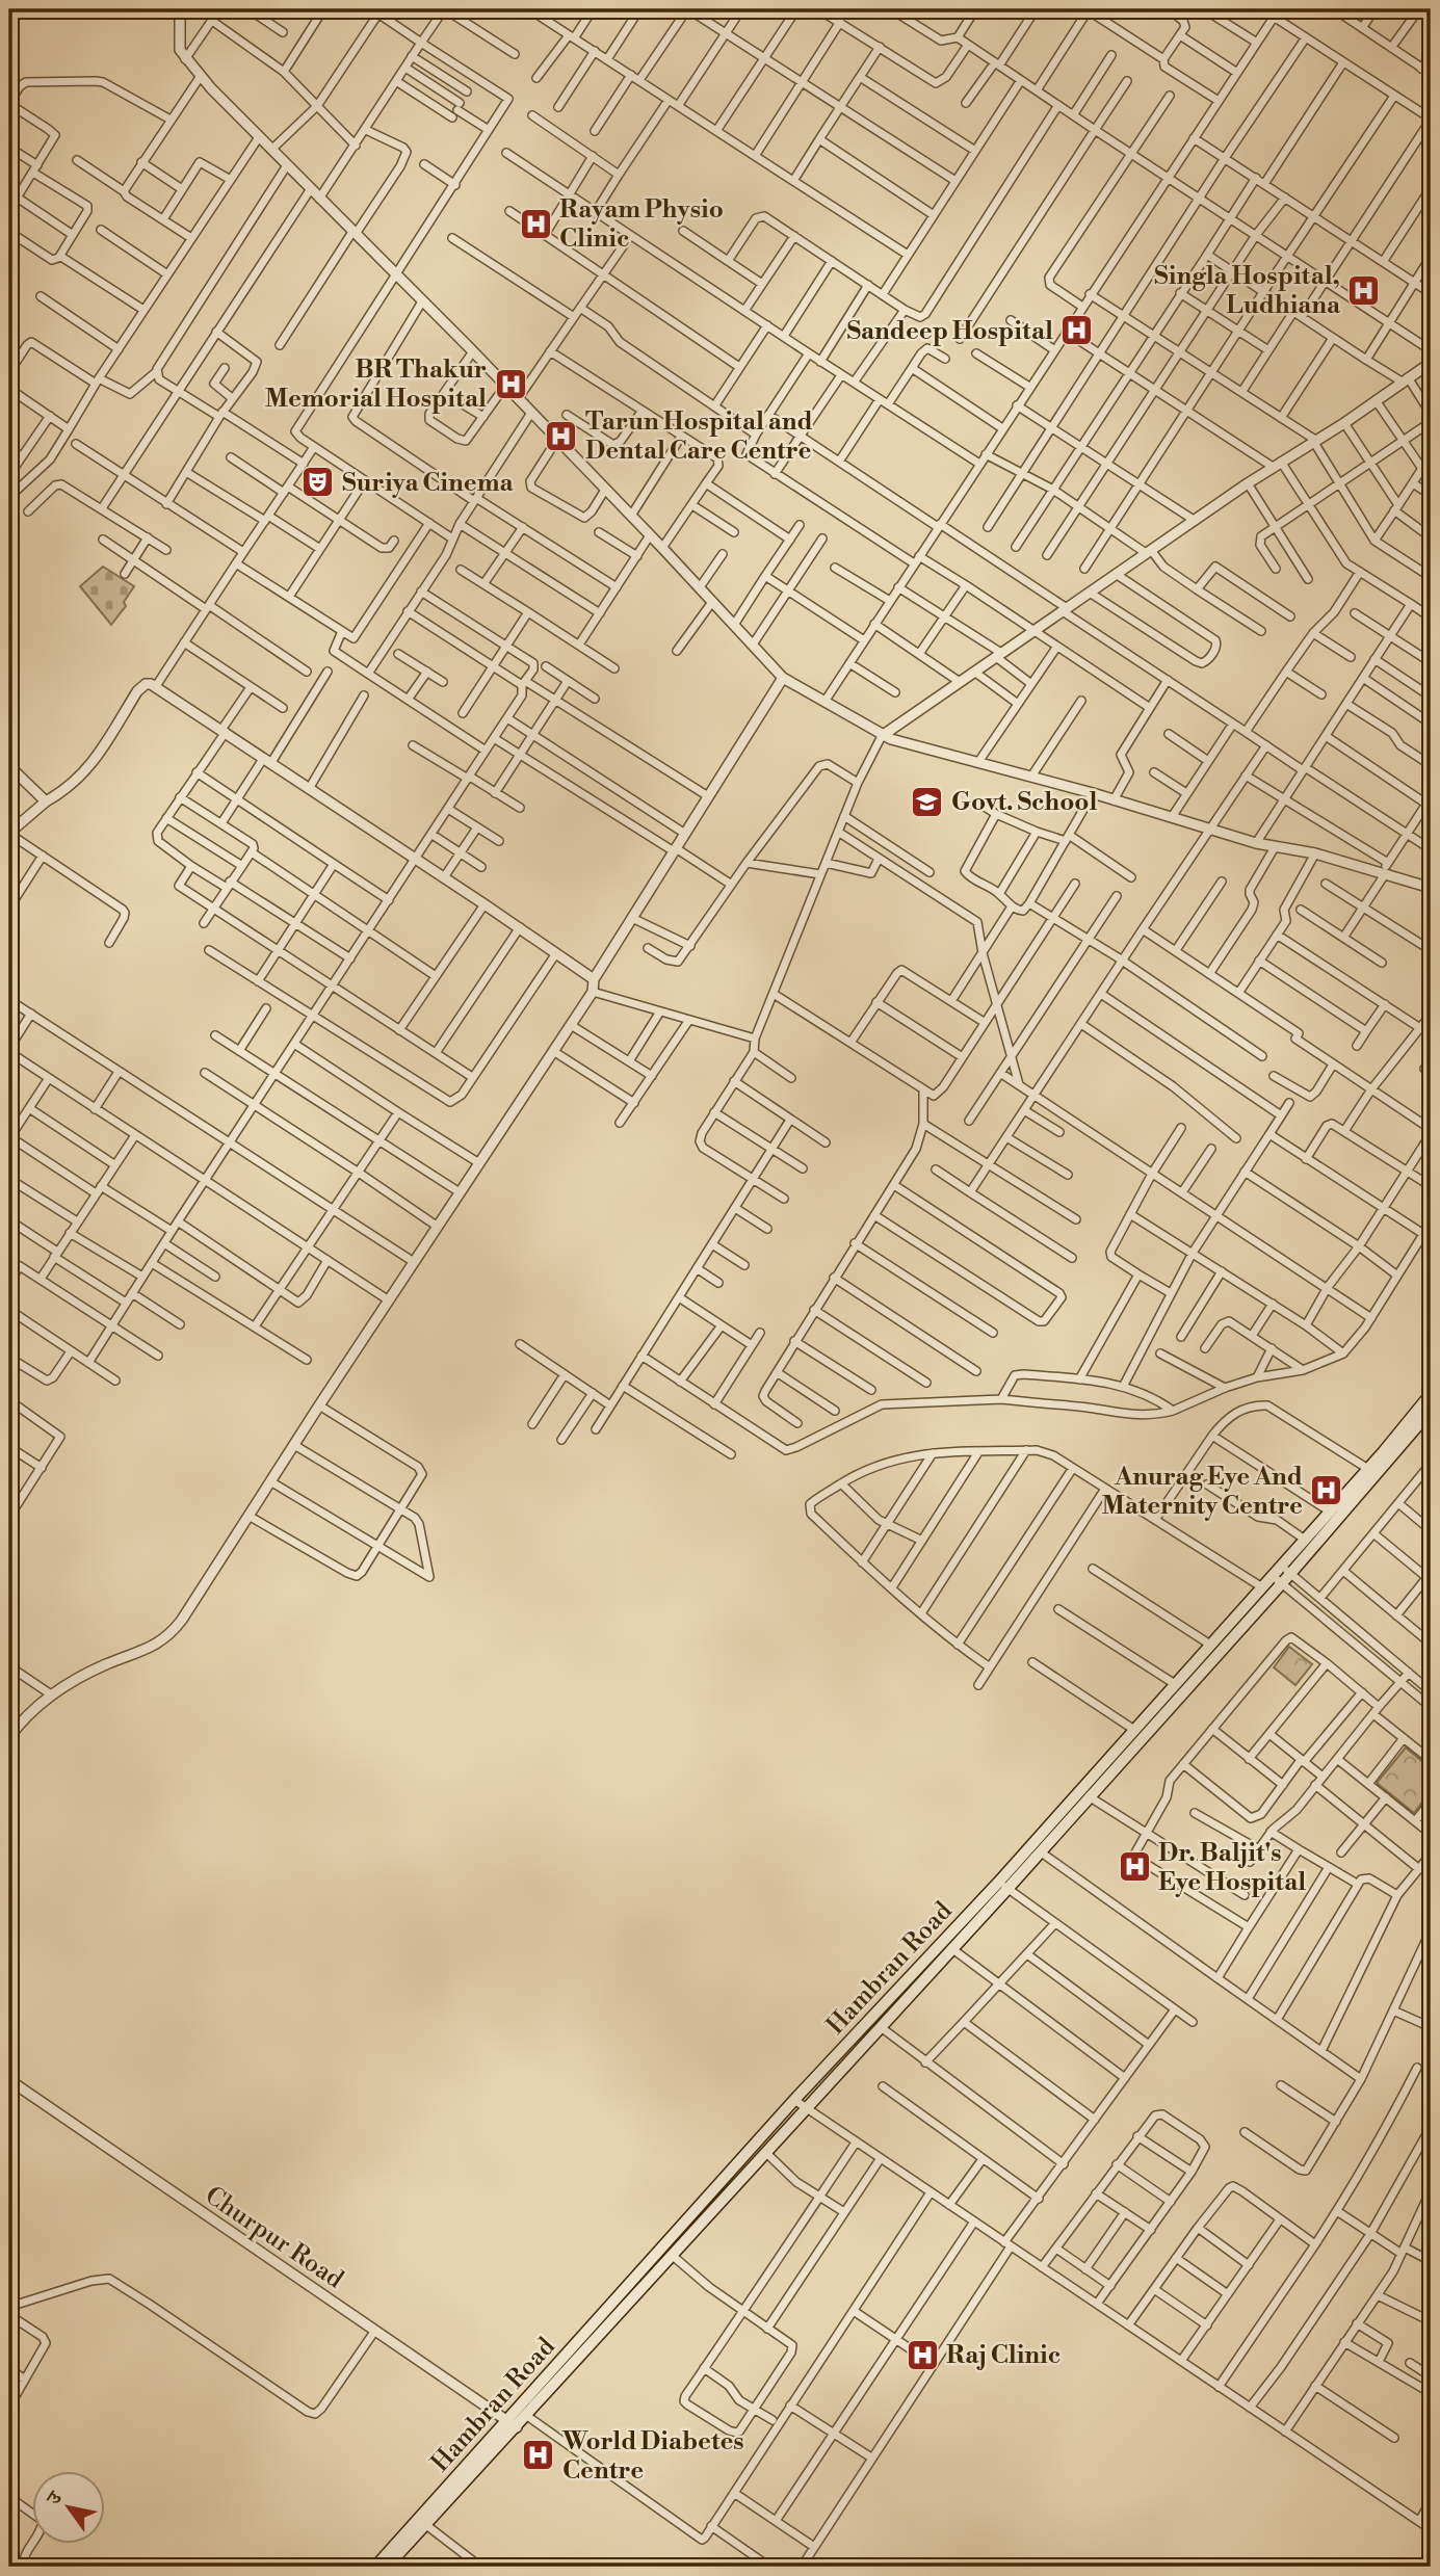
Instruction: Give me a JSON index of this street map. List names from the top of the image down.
{
  "streets": {
    "main road": ["Hambran Road"],
    "street": ["Churpur Road"]
  },
  "crossings": [
    ["Hambran Road", "Churpur Road"]
  ],
  "places": {
    "hospital": [
      "Rayam Physio Clinic",
      "Singla Hospital, Ludhiana",
      "Sandeep Hospital",
      "BR Thakur Memorial Hospital",
      "Tarun Hospital and Dental Care Centre",
      "Anurag Eye And Maternity Centre",
      "Dr. Baljit's Eye Hospital",
      "Raj Clinic",
      "World Diabetes Centre"
    ],
    "theatre": ["Suriya Cinema"],
    "school or university": ["Govt. School"]
  },
  "north": "top left"
}
